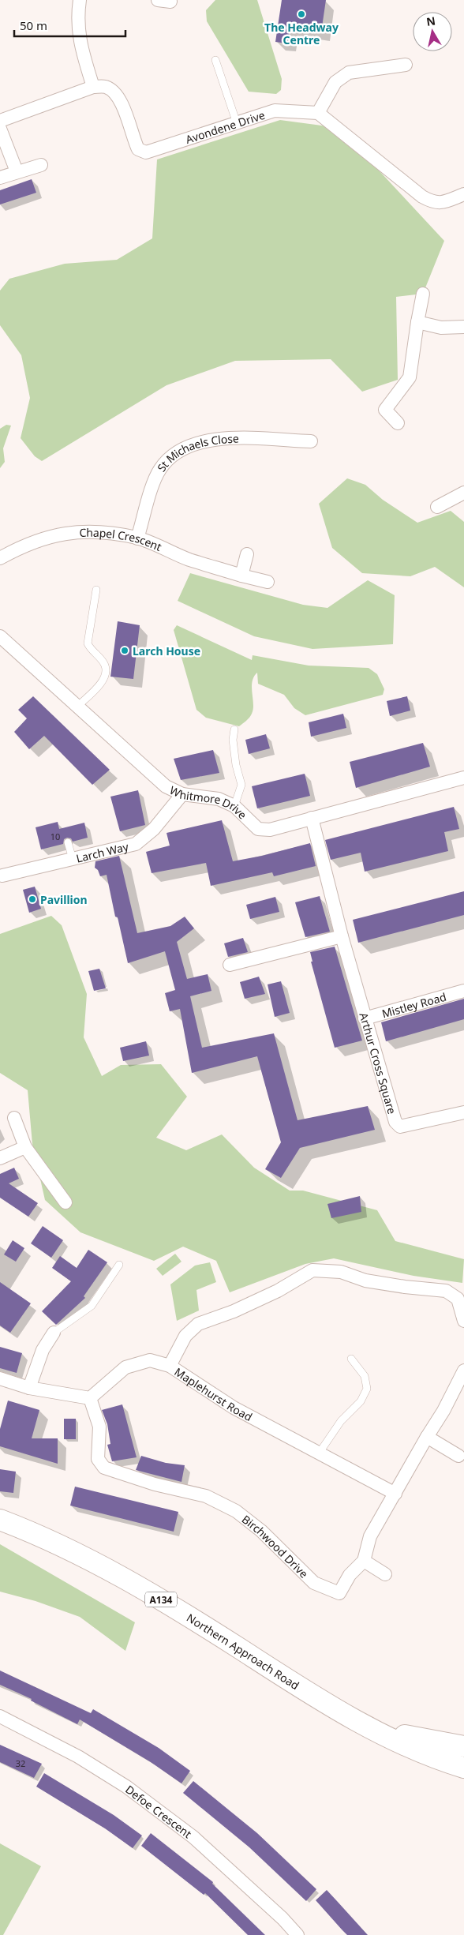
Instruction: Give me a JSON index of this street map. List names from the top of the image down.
{
  "streets": {
    "main road": ["A134", "Northern Approach Road"],
    "street": [
      "Avondene Drive",
      "St Michaels Close",
      "Chapel Crescent",
      "Whitmore Drive",
      "Larch Way",
      "Mistley Road",
      "Arthur Cross Square",
      "Maplehurst Road",
      "Birchwood Drive",
      "Defoe Crescent"
    ]
  },
  "crossings": [
    ["St Michaels Close", "Chapel Crescent"],
    ["Whitmore Drive", "Larch Way"],
    ["Whitmore Drive", "Arthur Cross Square"],
    ["Mistley Road", "Arthur Cross Square"],
    ["Maplehurst Road", "Birchwood Drive"]
  ],
  "places": ["The Headway Centre", "Larch House", "Pavillion"],
  "house_numbers": ["10", "32"],
  "scale_bar": "50 m",
  "north": "top"
}
